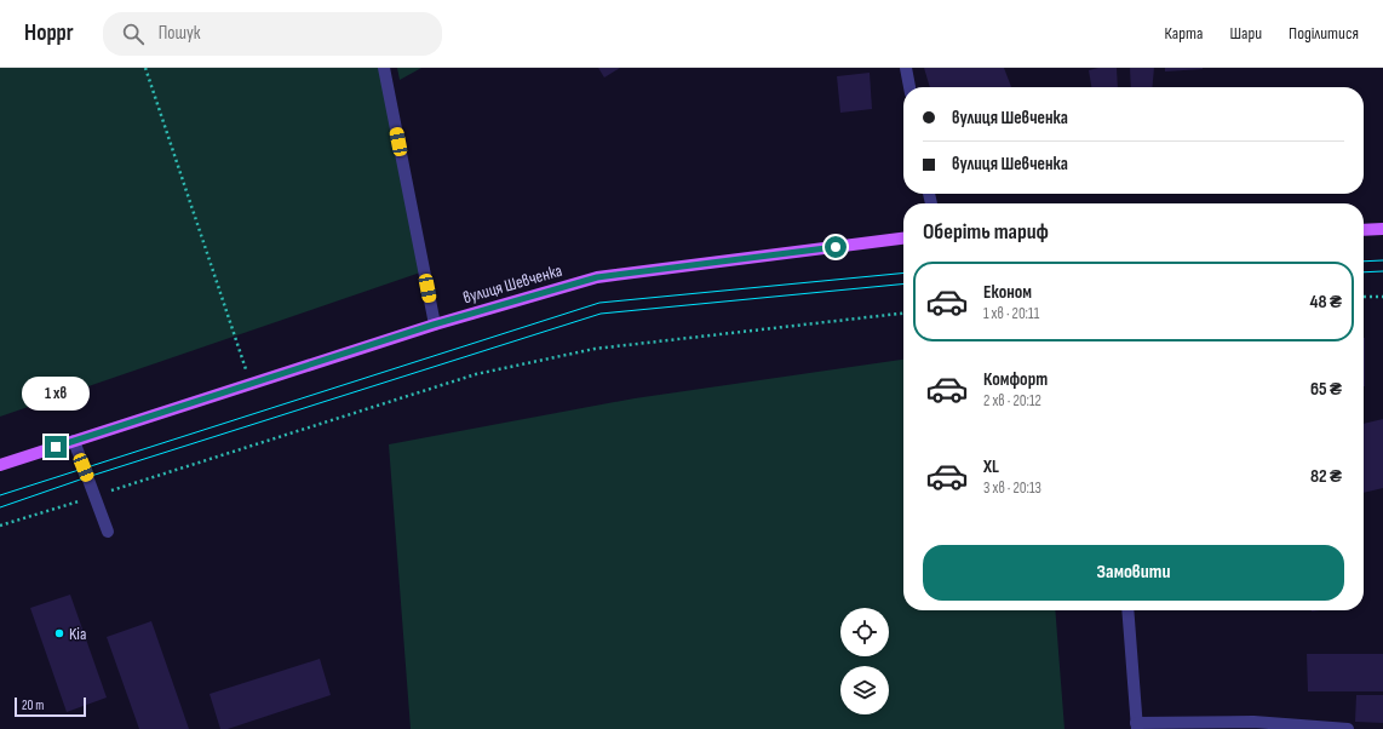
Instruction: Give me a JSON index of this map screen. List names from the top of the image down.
{
  "streets": {
    "main road": ["вулиця Шевченка"]
  },
  "places": ["Kia"],
  "scale_bar": "20 m",
  "page": {
    "header": "Hoppr",
    "search": "Пошук",
    "nav": ["Карта", "Шари", "Поділитися"],
    "banner": ["вулиця Шевченка", "вулиця Шевченка"],
    "heading": "Оберіть тариф",
    "list": [
      {
        "name": "Економ",
        "note": "1 хв · 20:11",
        "value": "48 ₴"
      },
      {
        "name": "Комфорт",
        "note": "2 хв · 20:12",
        "value": "65 ₴"
      },
      {
        "name": "XL",
        "note": "3 хв · 20:13",
        "value": "82 ₴"
      }
    ],
    "bubble": "1 хв",
    "buttons": "Замовити",
    "scale": "20 m"
  }
}
